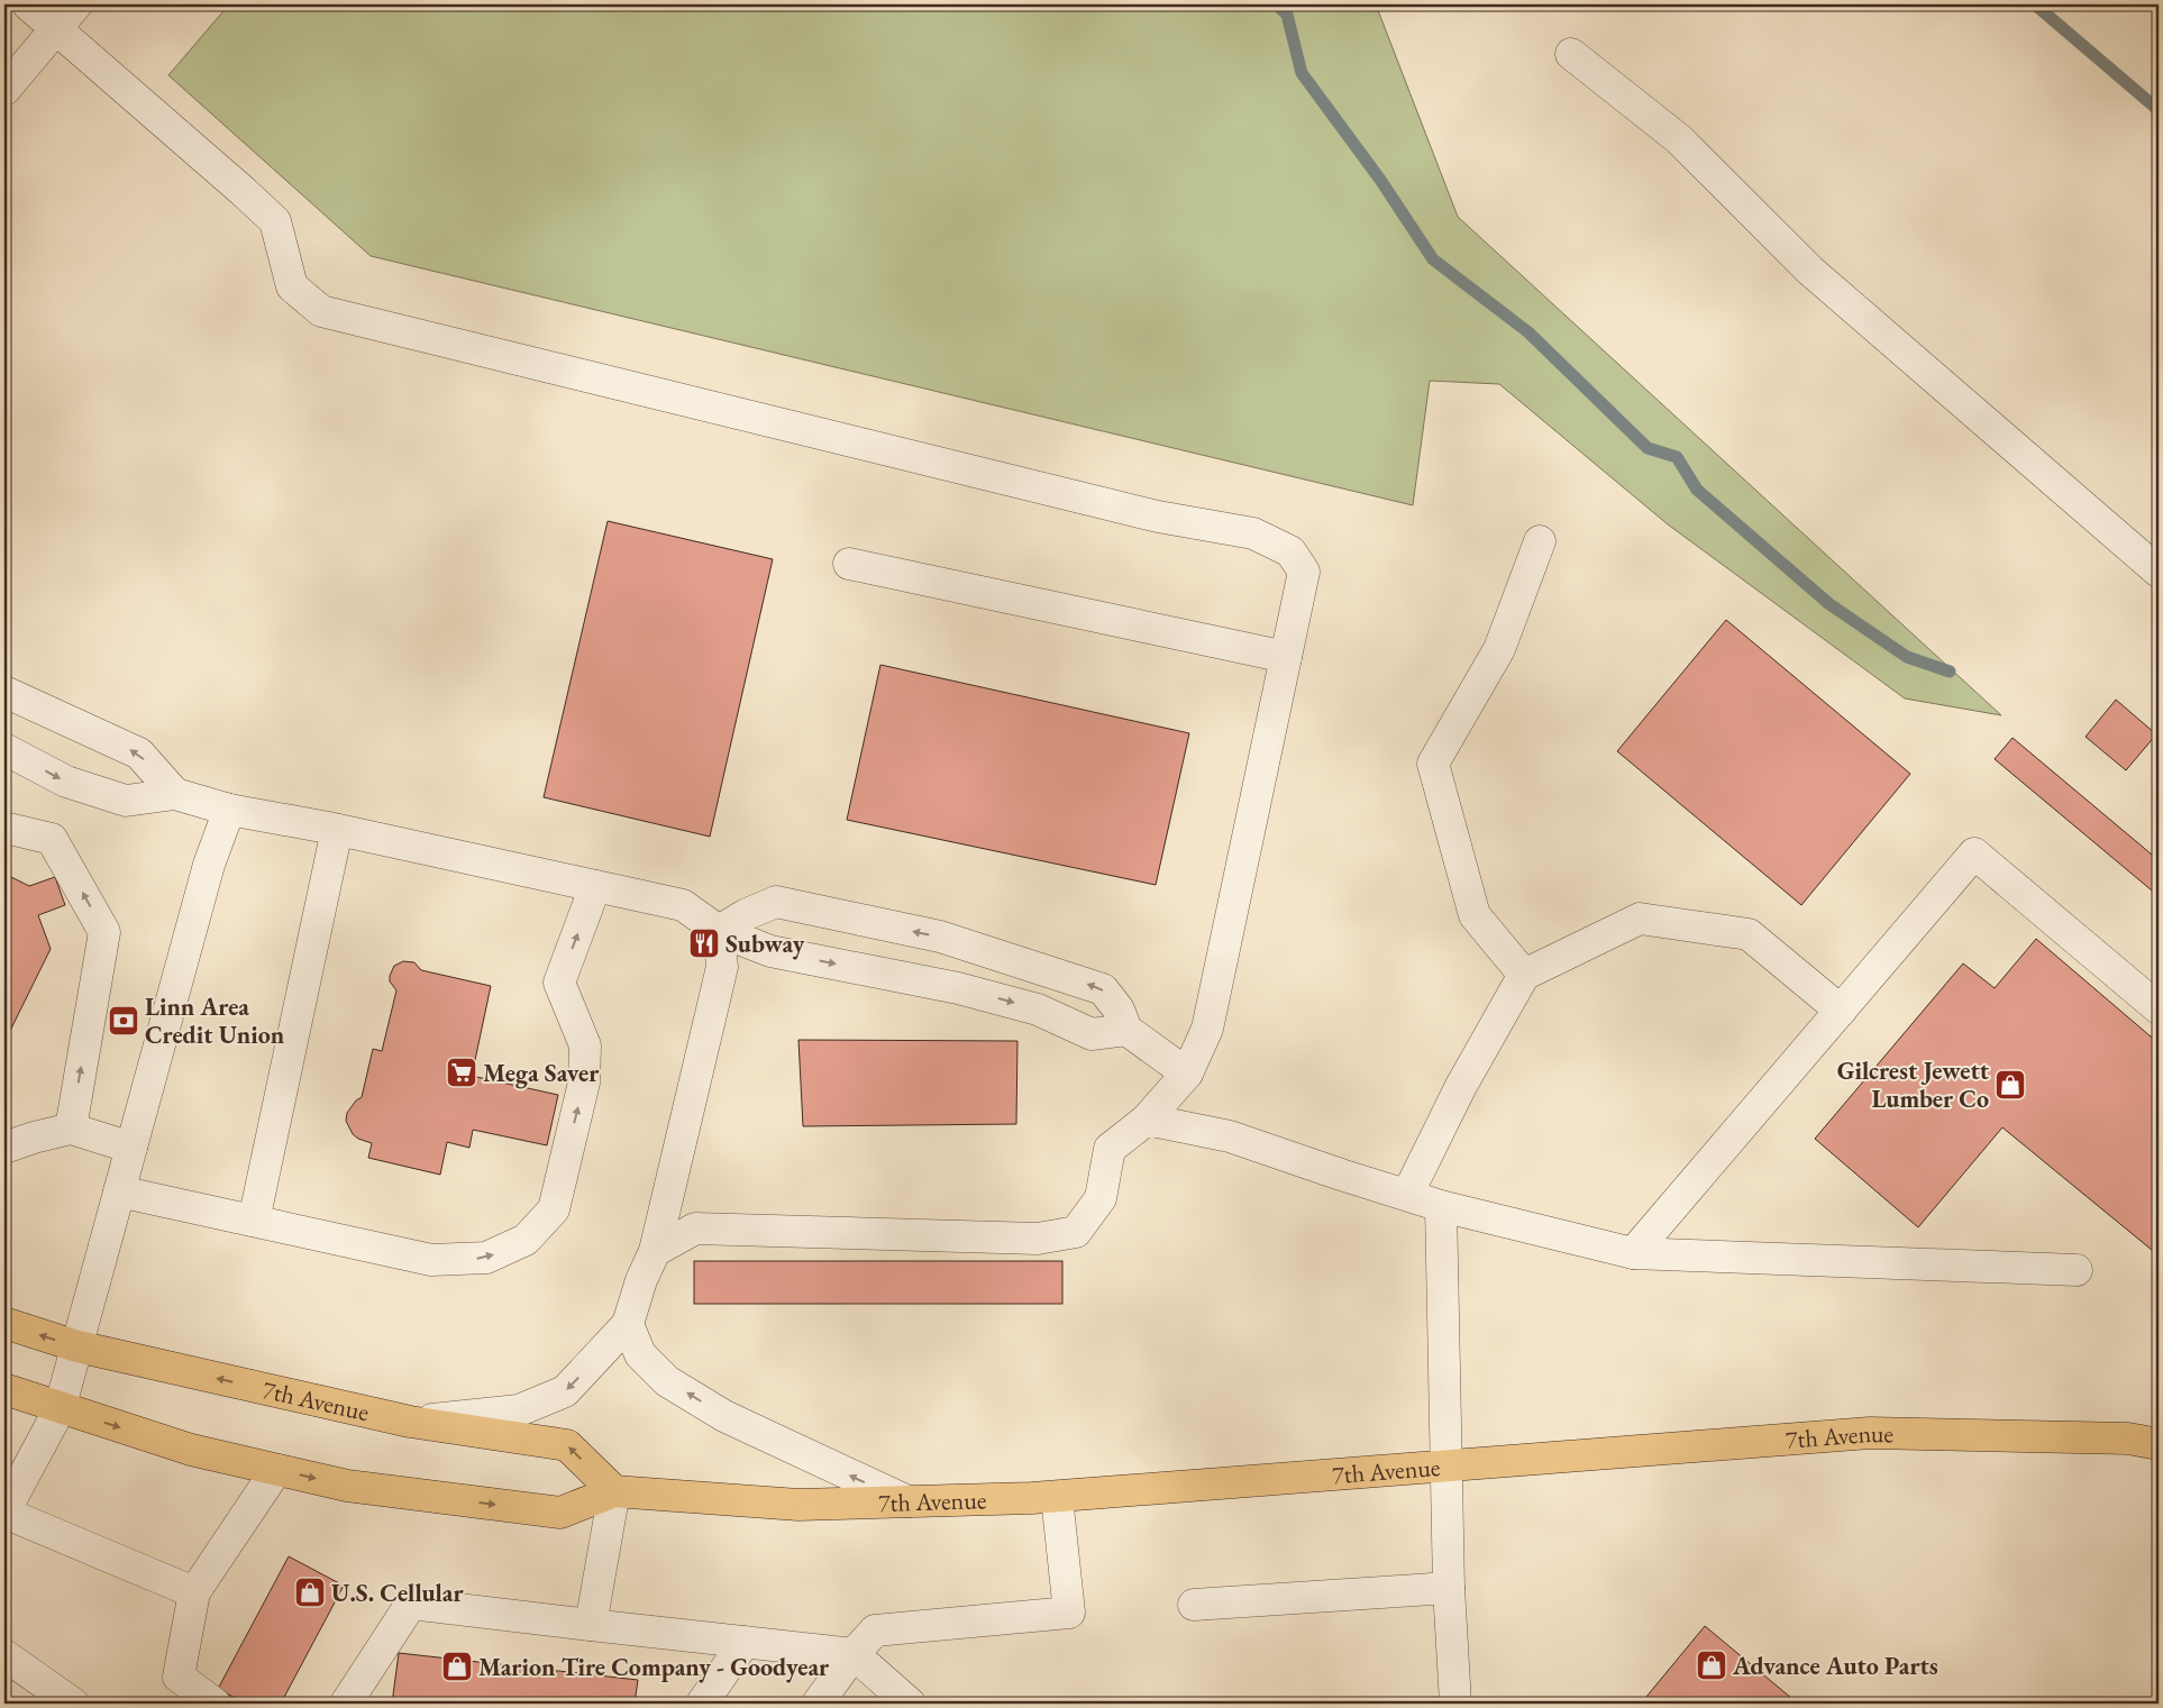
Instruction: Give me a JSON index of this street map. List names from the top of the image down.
{
  "streets": {
    "main road": ["7th Avenue"]
  },
  "places": {
    "restaurant": ["Subway"],
    "bank": ["Linn Area Credit Union"],
    "supermarket": ["Mega Saver"],
    "shop": [
      "Gilcrest Jewett Lumber Co",
      "U.S. Cellular",
      "Advance Auto Parts",
      "Marion Tire Company - Goodyear"
    ]
  }
}
